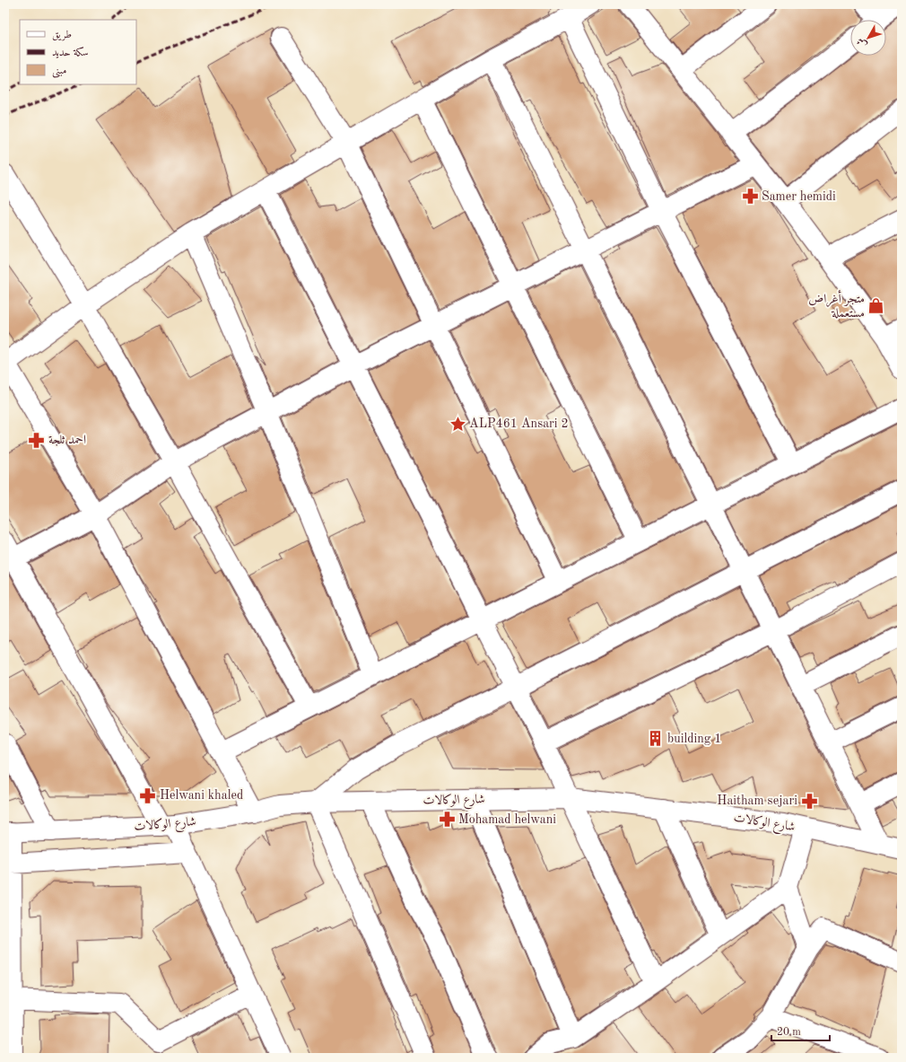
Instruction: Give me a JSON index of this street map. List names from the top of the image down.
{
  "streets": {
    "street": ["شارع الوكالات"]
  },
  "places": {
    "pharmacy": [
      "Samer hemidi",
      "احمد ثلجة",
      "Helwani khaled",
      "Haitham sejari",
      "Mohamad helwani"
    ],
    "shop": ["متجر أغراض مستعملة"],
    "place": ["ALP461 Ansari 2"],
    "building": ["building 1"]
  },
  "legend": ["طريق", "سكة حديد", "مبنى"],
  "scale_bar": "20 m",
  "north": "bottom left"
}
